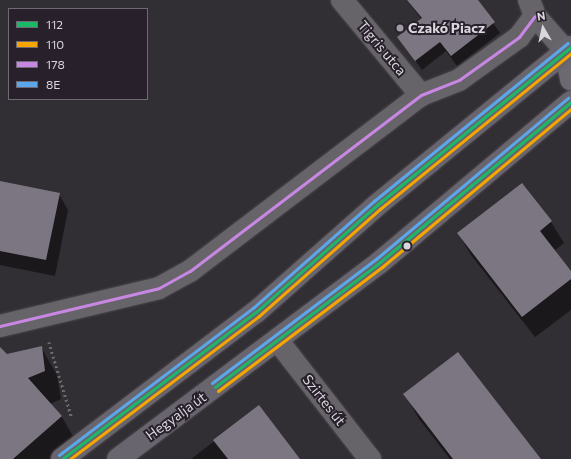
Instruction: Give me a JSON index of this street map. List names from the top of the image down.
{
  "streets": {
    "main road": ["Hegyalja út"],
    "street": ["Tigris utca", "Szirtes út"]
  },
  "crossings": [
    ["Szirtes út", "Hegyalja út"]
  ],
  "places": ["Czakó Piacz"],
  "lines": [
    "transit line 178",
    "transit line 8E",
    "transit line 112",
    "transit line 110"
  ],
  "legend": [
    "112",
    "110",
    "178",
    "8E"
  ],
  "north": "top"
}
